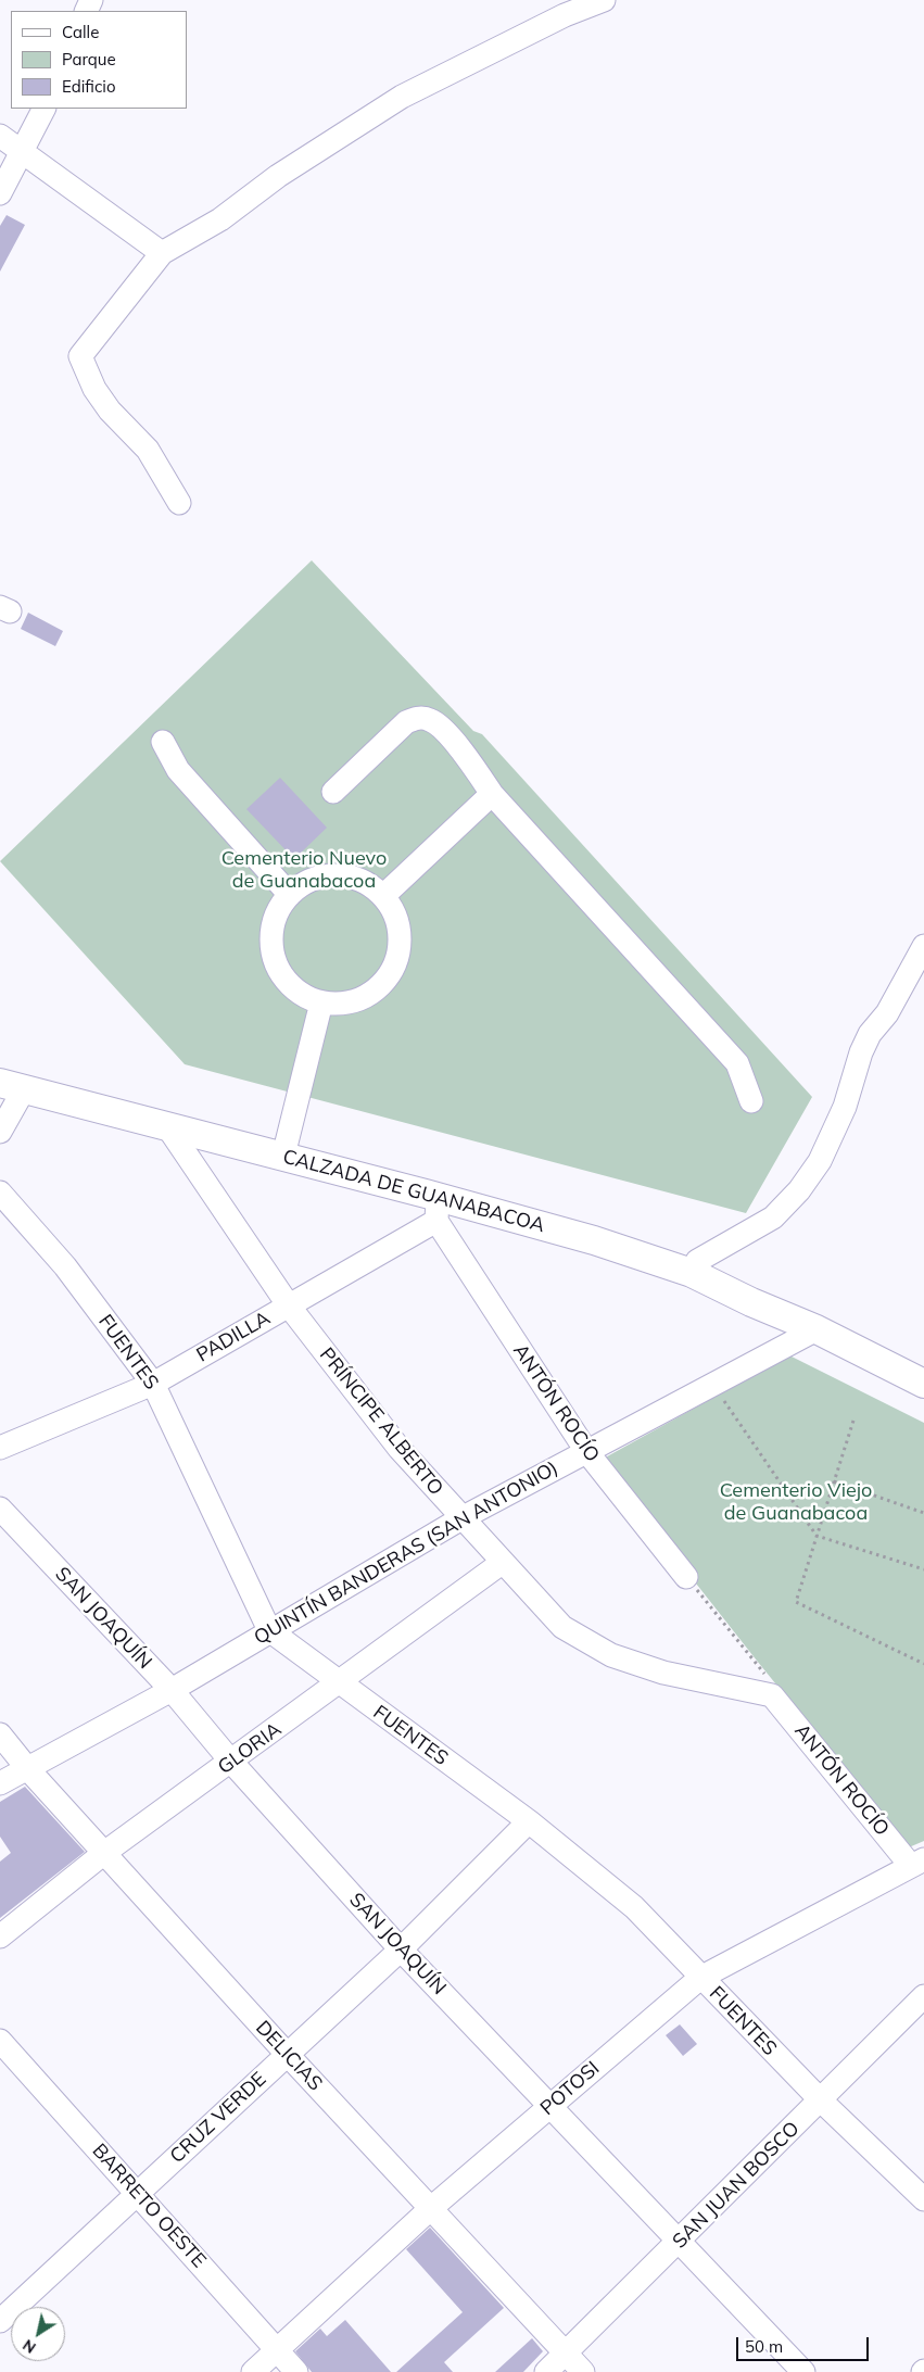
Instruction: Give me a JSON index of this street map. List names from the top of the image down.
{
  "streets": {
    "main road": ["CALZADA DE GUANABACOA"],
    "street": [
      "PADILLA",
      "FUENTES",
      "ANTÓN ROCÍO",
      "PRÍNCIPE ALBERTO",
      "QUINTÍN BANDERAS (SAN ANTONIO)",
      "SAN JOAQUÍN",
      "GLORIA",
      "DELICIAS",
      "POTOSI",
      "CRUZ VERDE",
      "SAN JUAN BOSCO",
      "BARRETO OESTE"
    ]
  },
  "crossings": [
    ["CALZADA DE GUANABACOA", "PADILLA"],
    ["CALZADA DE GUANABACOA", "ANTÓN ROCÍO"],
    ["CALZADA DE GUANABACOA", "PRÍNCIPE ALBERTO"],
    ["CALZADA DE GUANABACOA", "QUINTÍN BANDERAS (SAN ANTONIO)"],
    ["PADILLA", "FUENTES"],
    ["PADILLA", "ANTÓN ROCÍO"],
    ["PADILLA", "PRÍNCIPE ALBERTO"],
    ["FUENTES", "QUINTÍN BANDERAS (SAN ANTONIO)"],
    ["FUENTES", "GLORIA"],
    ["FUENTES", "POTOSI"],
    ["FUENTES", "CRUZ VERDE"],
    ["FUENTES", "SAN JUAN BOSCO"],
    ["ANTÓN ROCÍO", "PRÍNCIPE ALBERTO"],
    ["ANTÓN ROCÍO", "QUINTÍN BANDERAS (SAN ANTONIO)"],
    ["ANTÓN ROCÍO", "POTOSI"],
    ["PRÍNCIPE ALBERTO", "QUINTÍN BANDERAS (SAN ANTONIO)"],
    ["PRÍNCIPE ALBERTO", "GLORIA"],
    ["QUINTÍN BANDERAS (SAN ANTONIO)", "SAN JOAQUÍN"],
    ["QUINTÍN BANDERAS (SAN ANTONIO)", "DELICIAS"],
    ["SAN JOAQUÍN", "GLORIA"],
    ["SAN JOAQUÍN", "POTOSI"],
    ["SAN JOAQUÍN", "CRUZ VERDE"],
    ["SAN JOAQUÍN", "SAN JUAN BOSCO"],
    ["GLORIA", "DELICIAS"],
    ["DELICIAS", "POTOSI"],
    ["DELICIAS", "CRUZ VERDE"],
    ["DELICIAS", "SAN JUAN BOSCO"],
    ["POTOSI", "BARRETO OESTE"],
    ["CRUZ VERDE", "BARRETO OESTE"]
  ],
  "parks": ["Cementerio Nuevo de Guanabacoa", "Cementerio Viejo de Guanabacoa"],
  "legend": ["Calle", "Parque", "Edificio"],
  "scale_bar": "50 m",
  "north": "bottom left"
}
